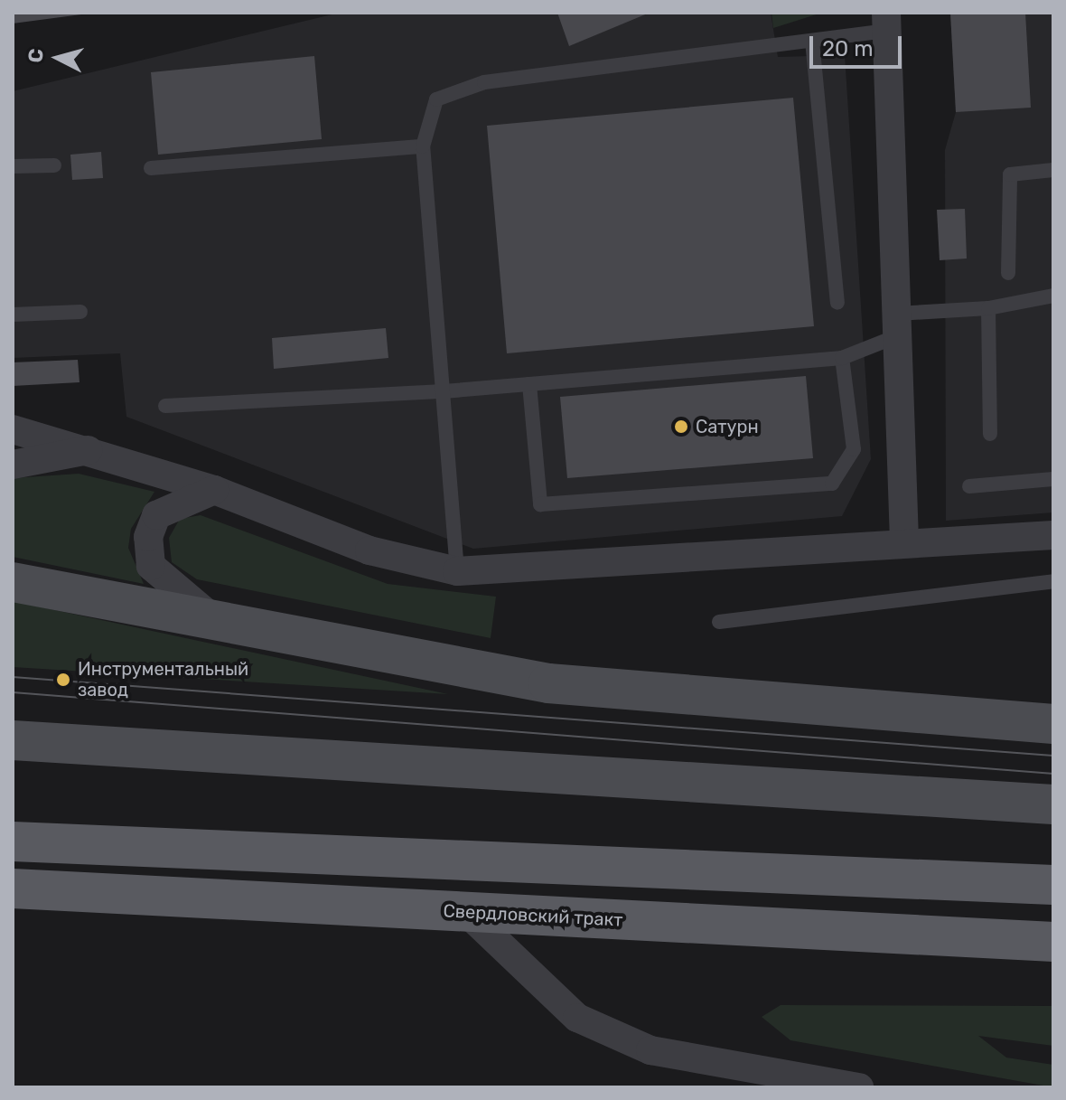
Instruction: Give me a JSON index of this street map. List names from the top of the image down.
{
  "streets": {
    "main road": ["Свердловский тракт"]
  },
  "places": ["Сатурн", "Инструментальный завод"],
  "scale_bar": "20 m",
  "north": "left"
}
